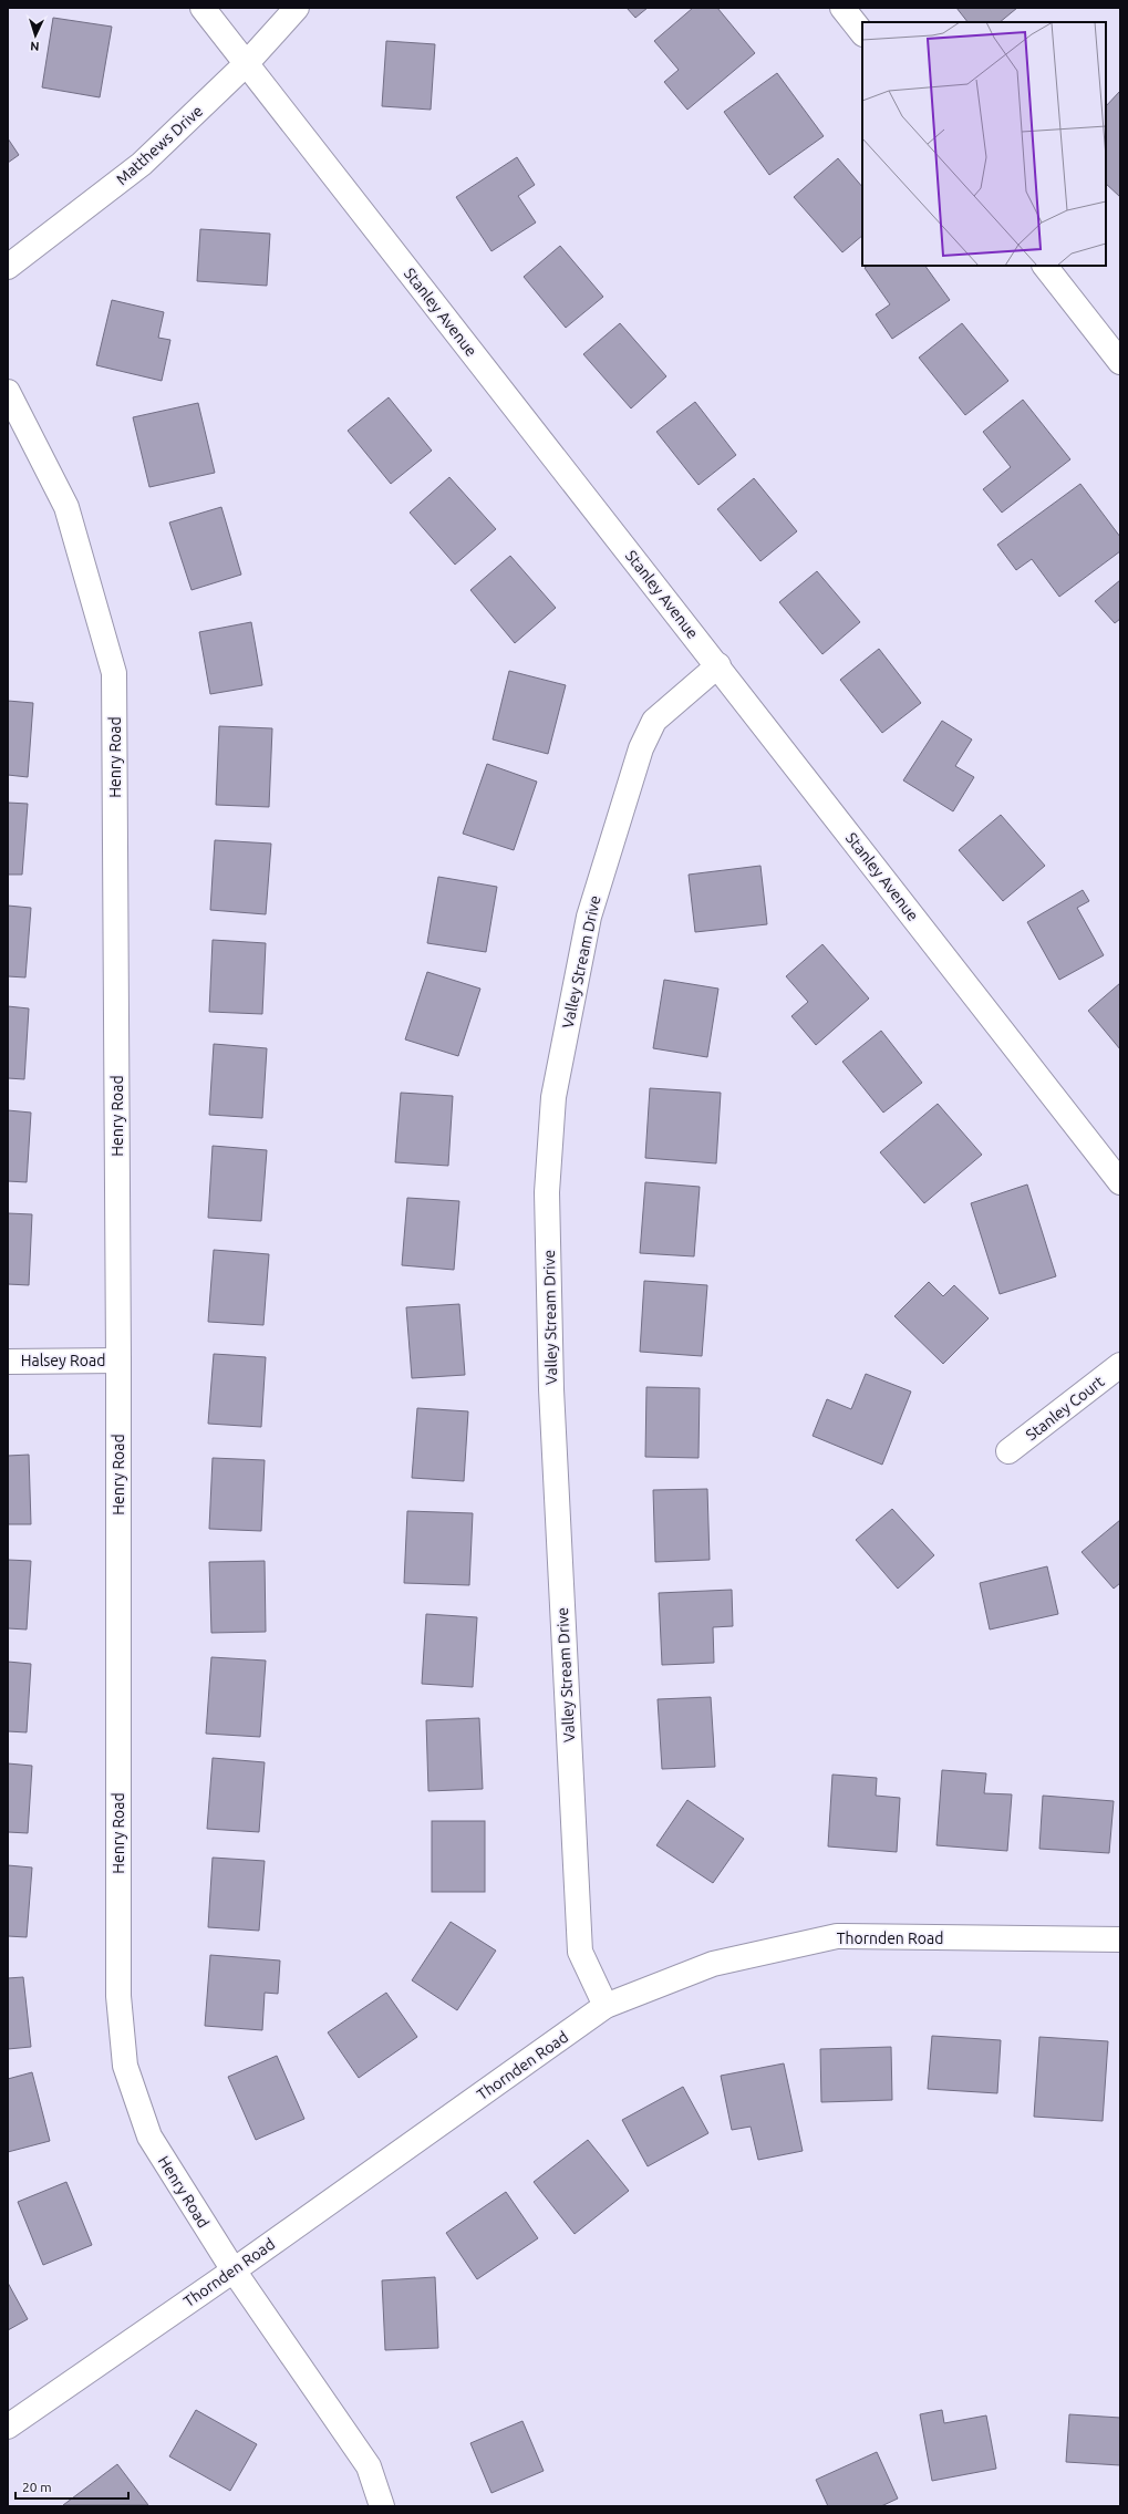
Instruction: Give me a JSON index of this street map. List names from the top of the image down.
{
  "streets": {
    "street": [
      "Matthews Drive",
      "Stanley Avenue",
      "Henry Road",
      "Valley Stream Drive",
      "Halsey Road",
      "Stanley Court",
      "Thornden Road"
    ]
  },
  "crossings": [
    ["Matthews Drive", "Stanley Avenue"],
    ["Stanley Avenue", "Valley Stream Drive"],
    ["Henry Road", "Halsey Road"],
    ["Henry Road", "Thornden Road"],
    ["Valley Stream Drive", "Thornden Road"]
  ],
  "scale_bar": "20 m",
  "north": "bottom"
}
